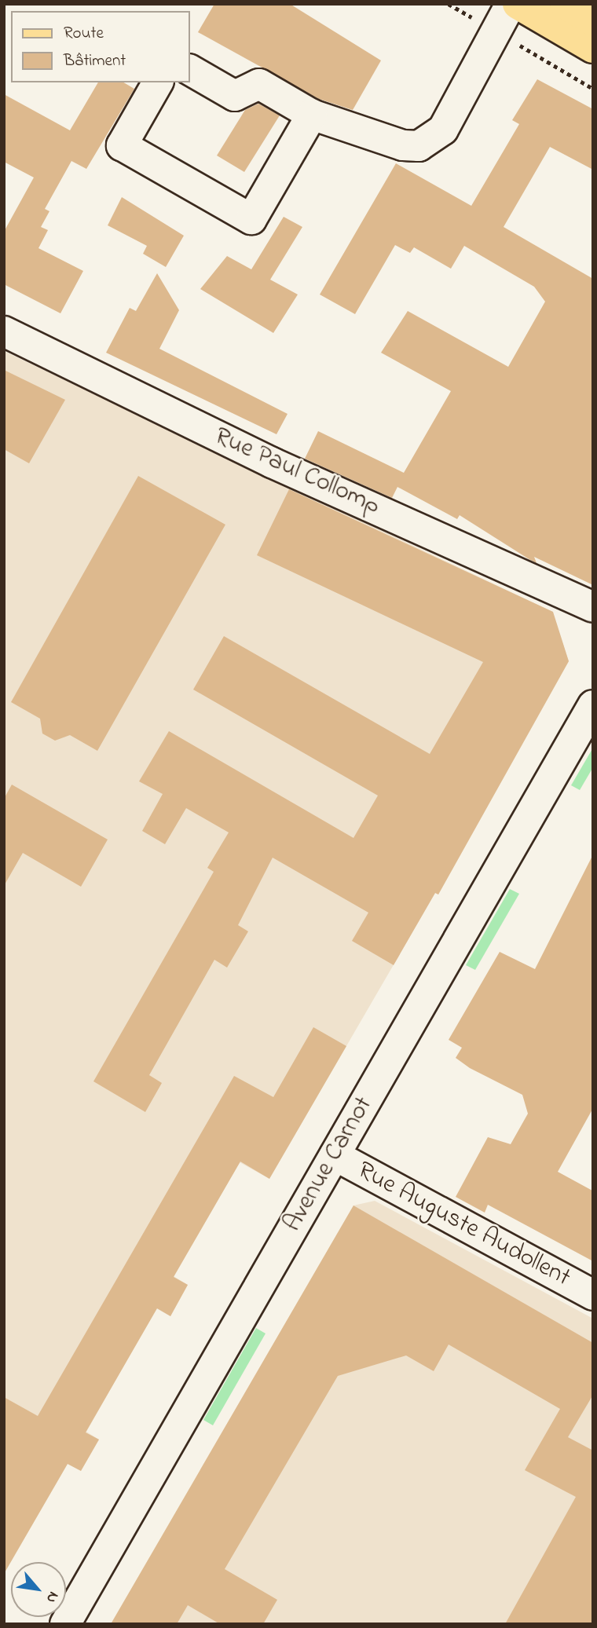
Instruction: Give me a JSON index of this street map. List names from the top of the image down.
{
  "streets": {
    "street": ["Rue Paul Collomp", "Avenue Carnot", "Rue Auguste Audollent"]
  },
  "crossings": [
    ["Avenue Carnot", "Rue Auguste Audollent"]
  ],
  "legend": ["Route", "Bâtiment"],
  "north": "bottom right"
}
